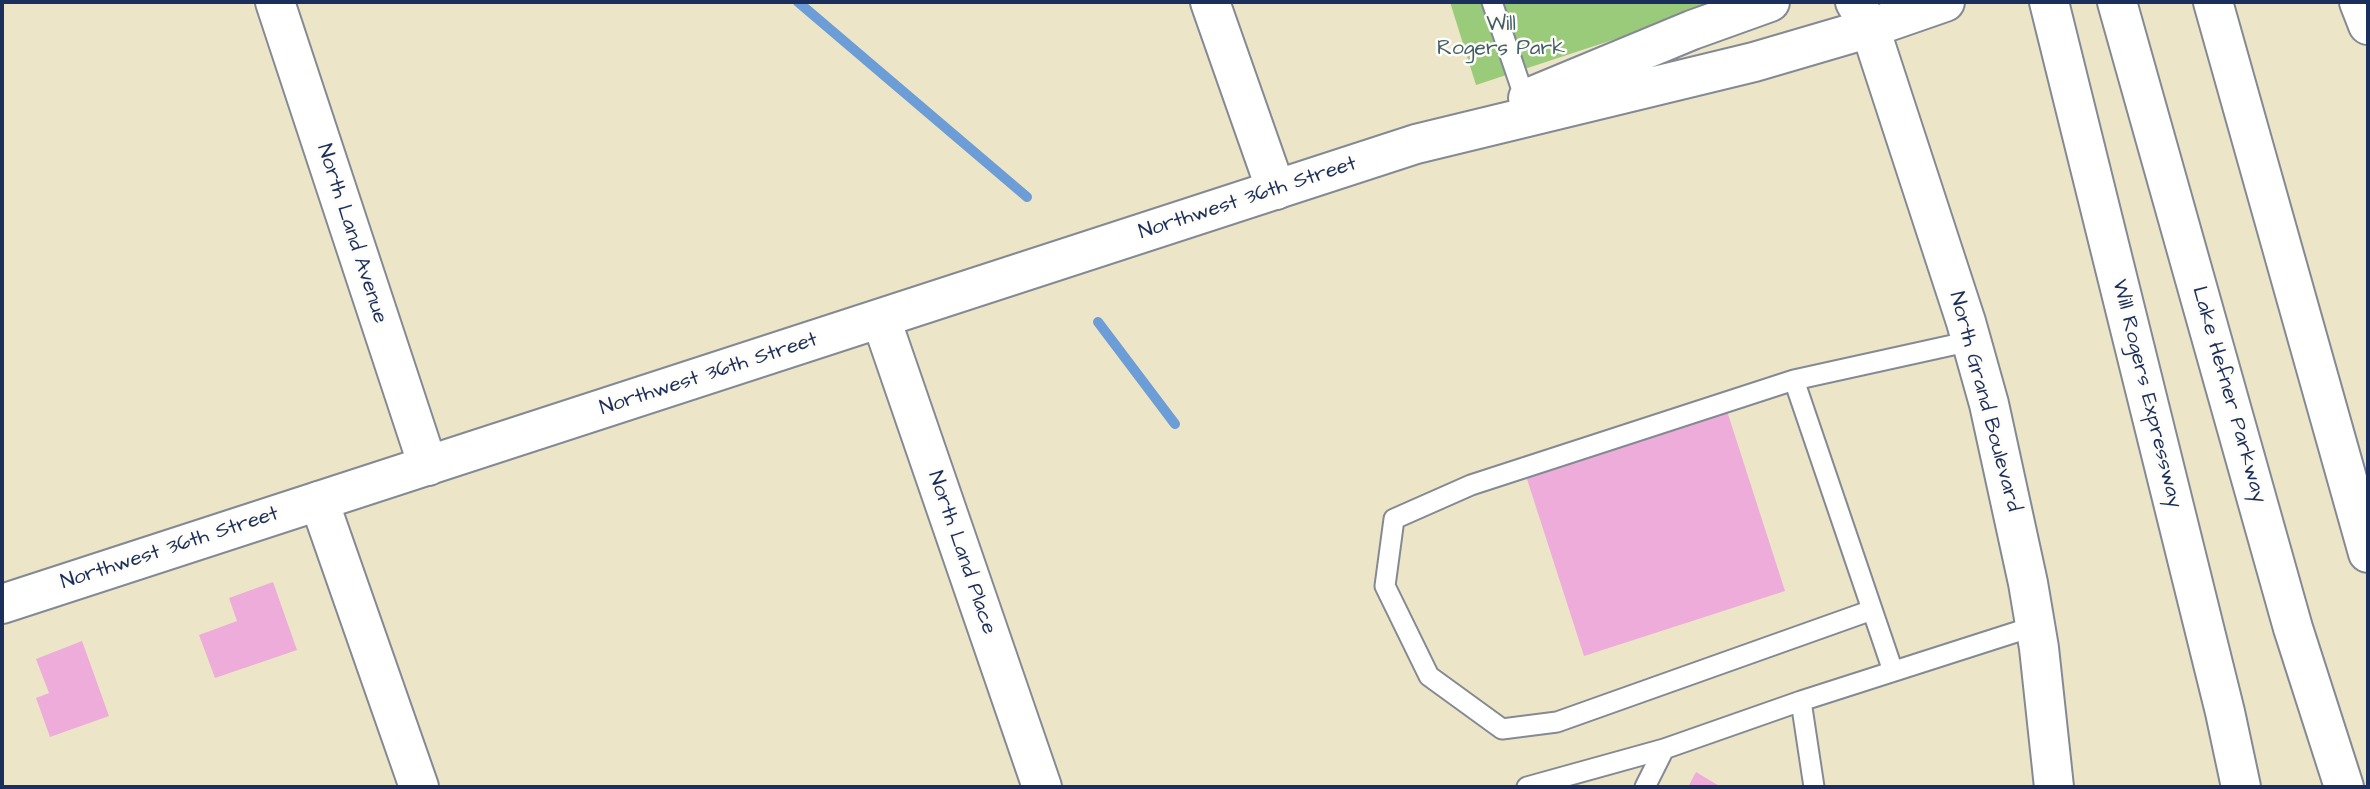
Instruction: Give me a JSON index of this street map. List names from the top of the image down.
{
  "streets": {
    "main road": [
      "Northwest 36th Street",
      "North Land Avenue",
      "Will Rogers Expressway",
      "Lake Hefner Parkway",
      "North Grand Boulevard",
      "North Land Place"
    ]
  },
  "crossings": [
    ["Northwest 36th Street", "North Land Avenue"],
    ["Northwest 36th Street", "North Grand Boulevard"],
    ["Northwest 36th Street", "North Land Place"]
  ],
  "parks": ["Will Rogers Park"]
}
